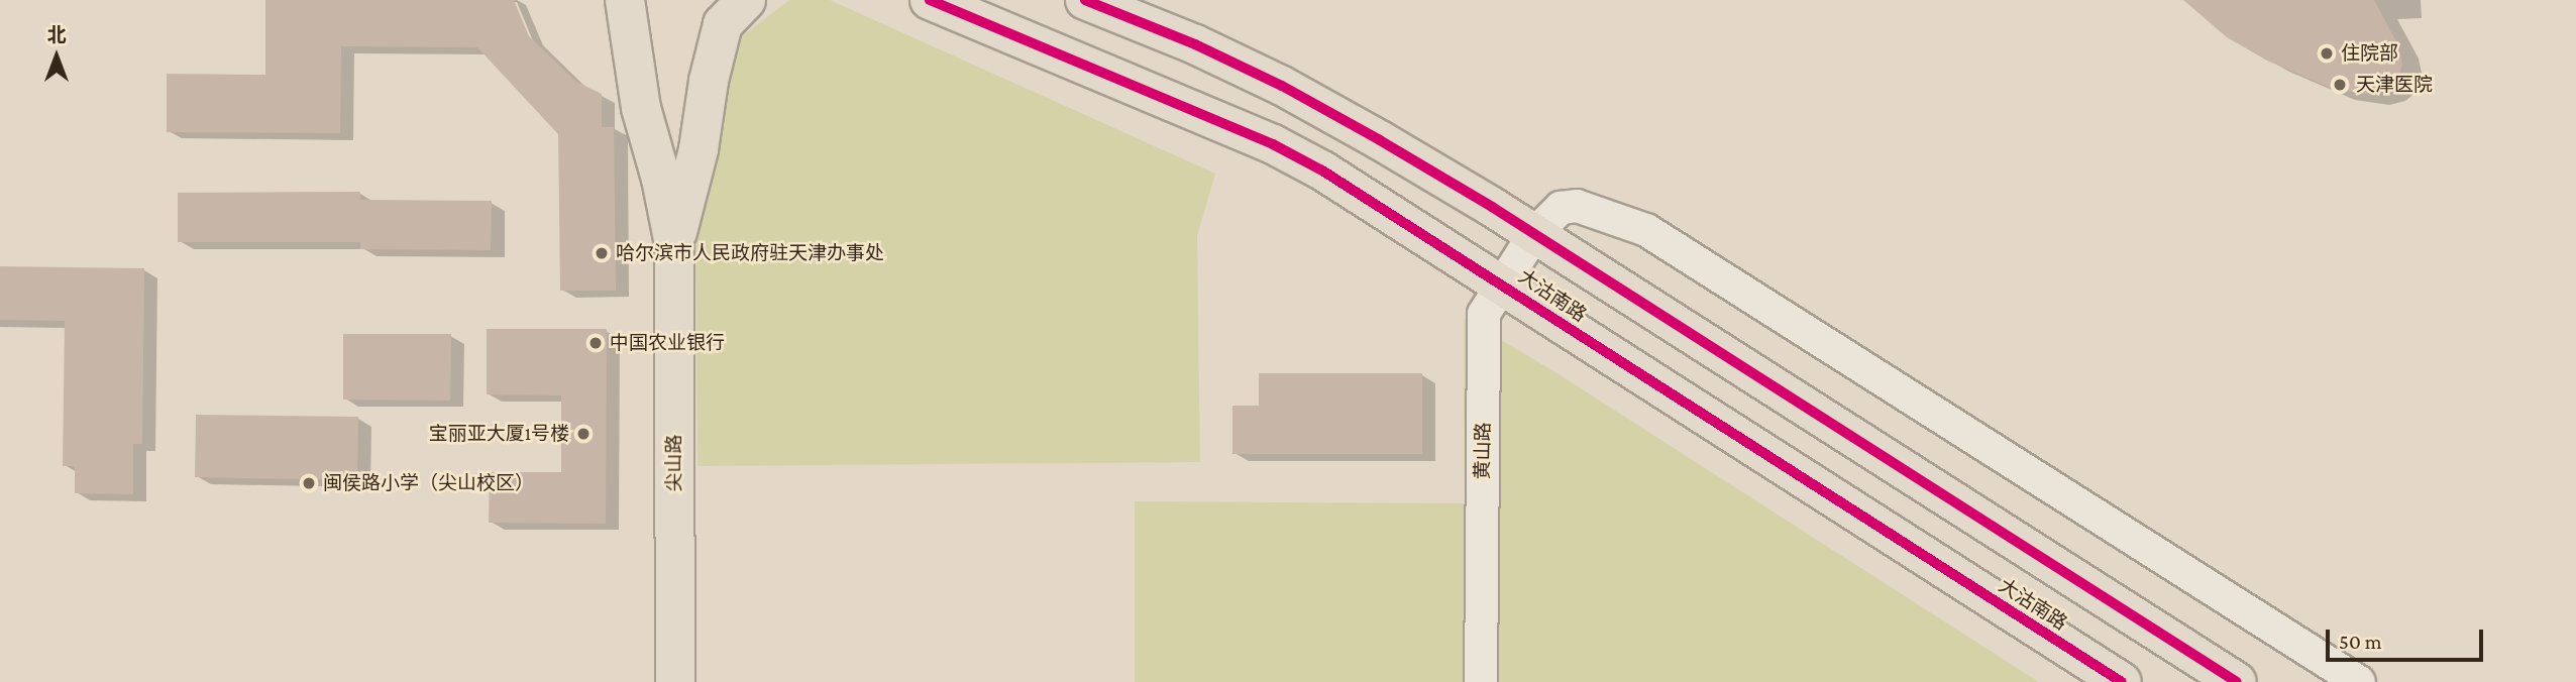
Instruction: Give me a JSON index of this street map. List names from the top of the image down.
{
  "streets": {
    "main road": ["大沽南路", "尖山路"],
    "street": ["黄山路"]
  },
  "crossings": [
    ["大沽南路", "黄山路"]
  ],
  "places": [
    "住院部",
    "天津医院",
    "哈尔滨市人民政府驻天津办事处",
    "中国农业银行",
    "宝丽亚大厦1号楼",
    "闽侯路小学（尖山校区）"
  ],
  "scale_bar": "50 m",
  "north": "top"
}
